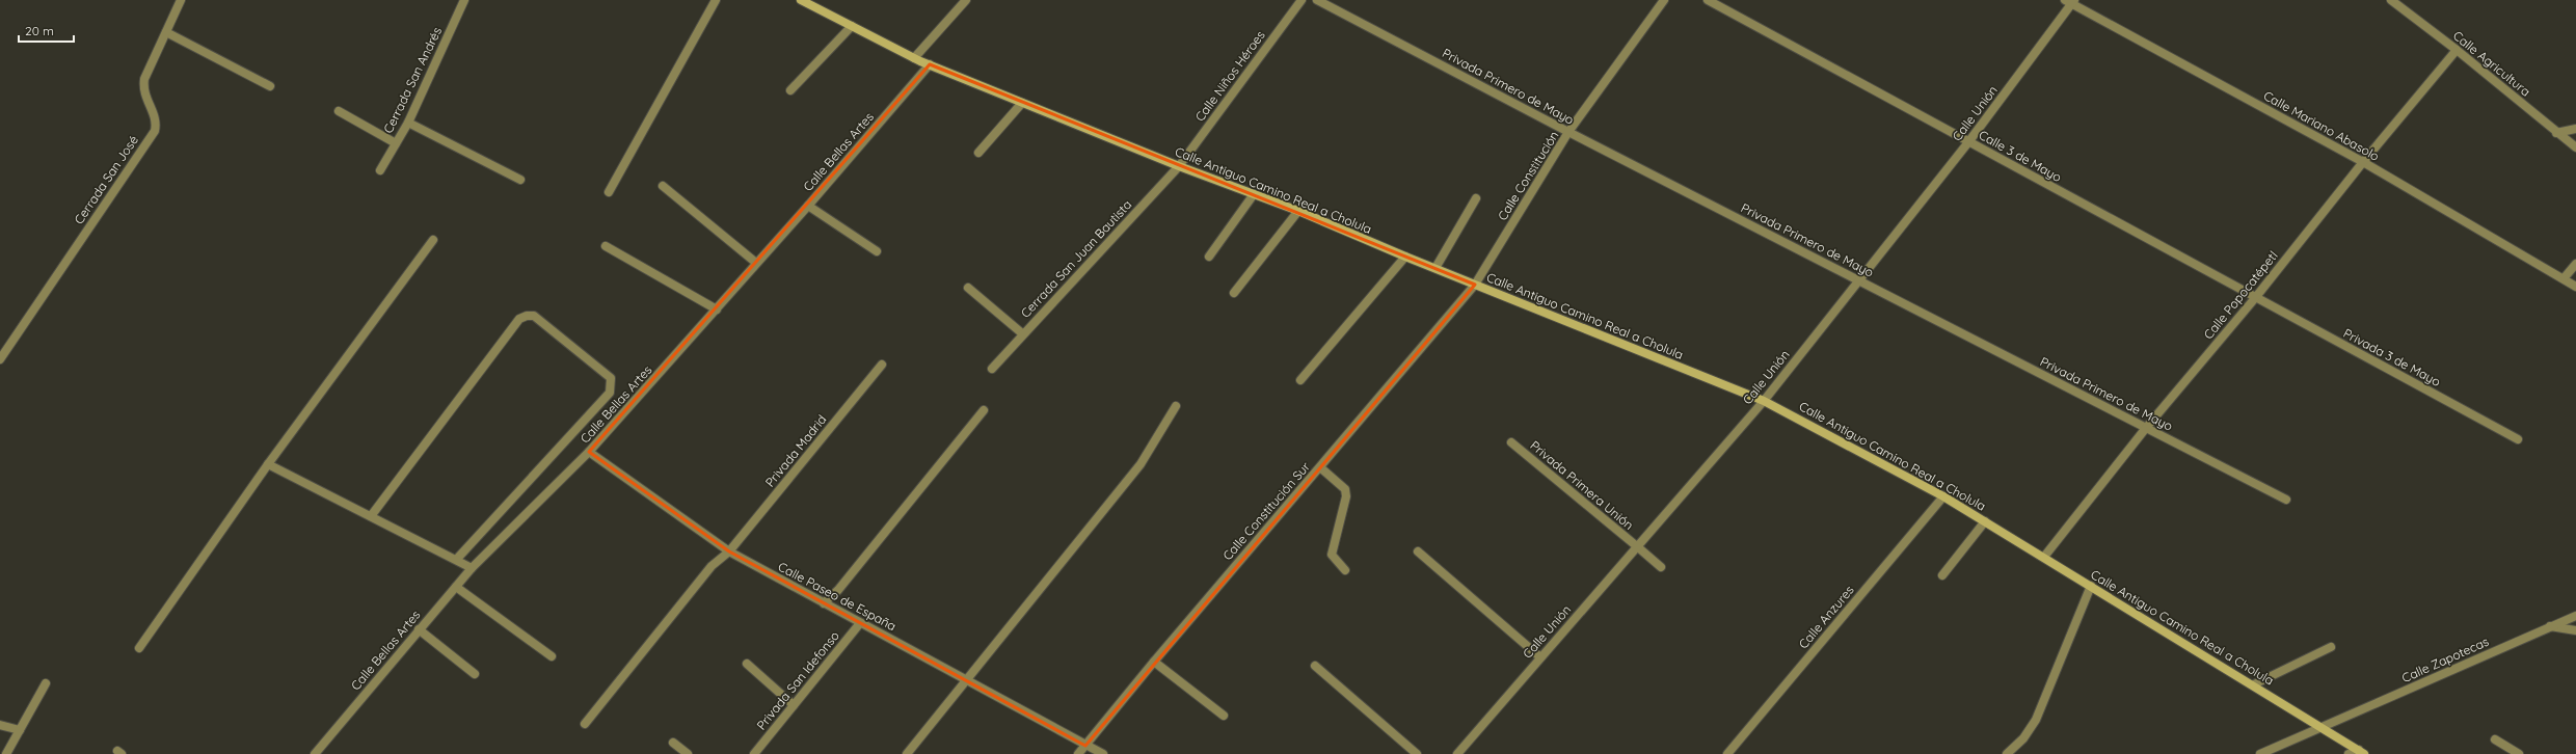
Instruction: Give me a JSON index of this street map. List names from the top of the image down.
{
  "streets": {
    "main road": ["Calle Antiguo Camino Real a Cholula"],
    "street": [
      "Calle Agricultura",
      "Calle Niños Héroes",
      "Cerrada San Andrés",
      "Privada Primero de Mayo",
      "Calle Unión",
      "Calle Mariano Abasolo",
      "Calle Bellas Artes",
      "Calle 3 de Mayo",
      "Calle Constitución",
      "Cerrada San José",
      "Cerrada San Juan Bautista",
      "Calle Popocatépetl",
      "Privada 3 de Mayo",
      "Privada Madrid",
      "Privada Primera Unión",
      "Calle Constitución Sur",
      "Calle Paseo de España",
      "Calle Anzures",
      "Calle Zapotecas",
      "Privada San Idefonso"
    ]
  },
  "crossings": [
    ["Calle Agricultura", "Calle Popocatépetl"],
    ["Calle Niños Héroes", "Calle Antiguo Camino Real a Cholula"],
    ["Calle Niños Héroes", "Cerrada San Juan Bautista"],
    ["Privada Primero de Mayo", "Calle Unión"],
    ["Privada Primero de Mayo", "Calle Constitución"],
    ["Privada Primero de Mayo", "Calle Popocatépetl"],
    ["Calle Unión", "Calle Mariano Abasolo"],
    ["Calle Unión", "Calle 3 de Mayo"],
    ["Calle Unión", "Calle Antiguo Camino Real a Cholula"],
    ["Calle Unión", "Privada Primera Unión"],
    ["Calle Mariano Abasolo", "Calle Popocatépetl"],
    ["Calle Bellas Artes", "Calle Antiguo Camino Real a Cholula"],
    ["Calle Bellas Artes", "Calle Paseo de España"],
    ["Calle 3 de Mayo", "Calle Popocatépetl"],
    ["Calle 3 de Mayo", "Privada 3 de Mayo"],
    ["Calle Constitución", "Calle Antiguo Camino Real a Cholula"],
    ["Calle Constitución", "Calle Constitución Sur"],
    ["Calle Antiguo Camino Real a Cholula", "Cerrada San Juan Bautista"],
    ["Calle Antiguo Camino Real a Cholula", "Calle Popocatépetl"],
    ["Calle Antiguo Camino Real a Cholula", "Calle Constitución Sur"],
    ["Calle Antiguo Camino Real a Cholula", "Calle Anzures"],
    ["Calle Antiguo Camino Real a Cholula", "Calle Zapotecas"],
    ["Calle Popocatépetl", "Privada 3 de Mayo"],
    ["Privada Madrid", "Calle Paseo de España"],
    ["Calle Constitución Sur", "Calle Paseo de España"],
    ["Calle Paseo de España", "Privada San Idefonso"]
  ],
  "scale_bar": "20 m"
}
